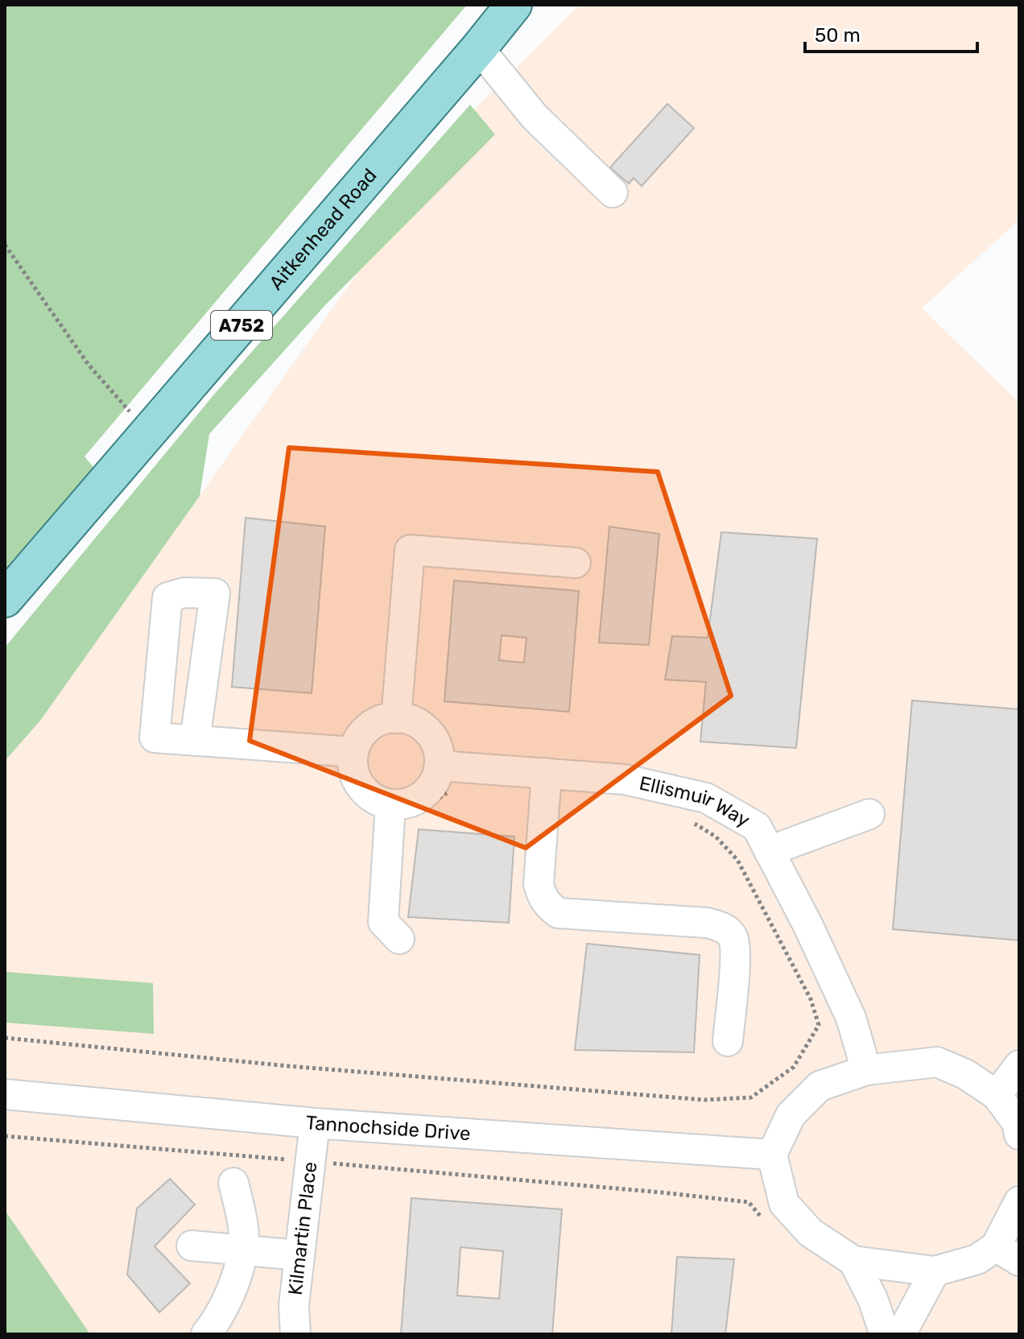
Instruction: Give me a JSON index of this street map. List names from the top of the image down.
{
  "streets": {
    "main road": ["Aitkenhead Road", "A752"],
    "street": ["Ellismuir Way", "Tannochside Drive", "Kilmartin Place"]
  },
  "crossings": [
    ["Tannochside Drive", "Kilmartin Place"]
  ],
  "scale_bar": "50 m"
}
